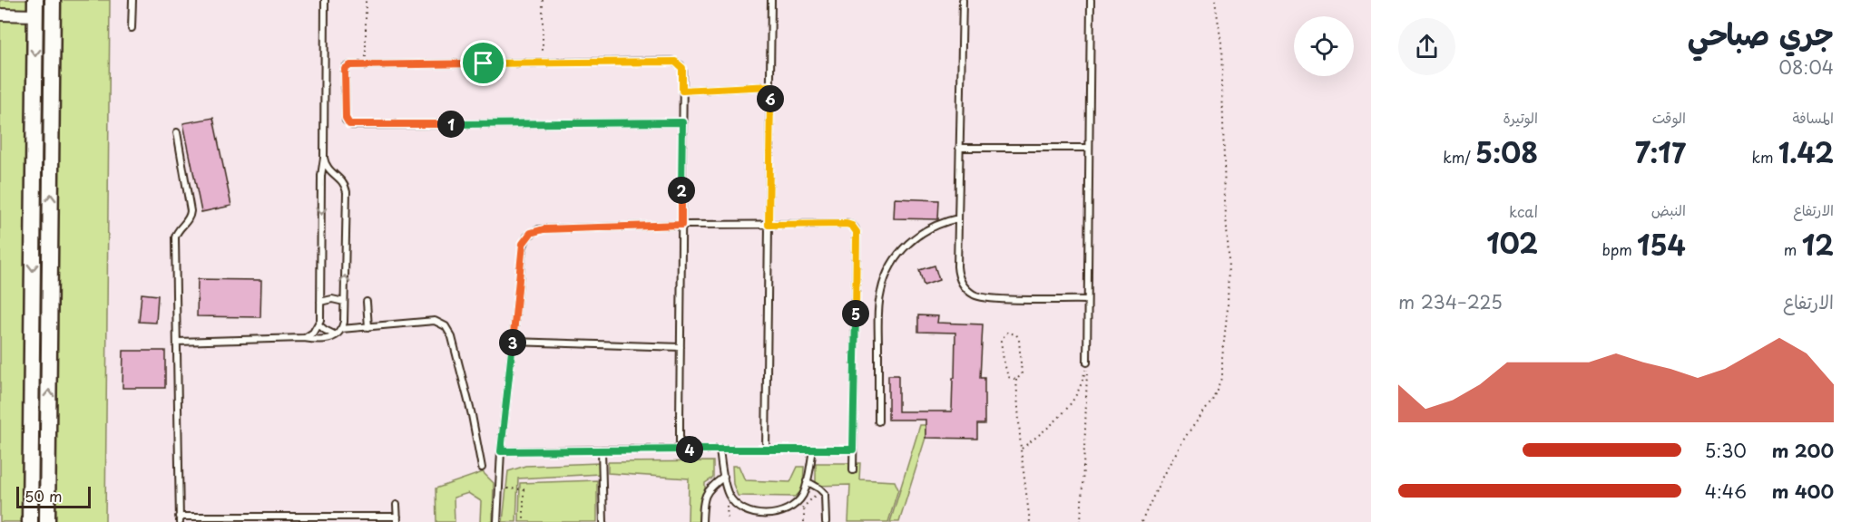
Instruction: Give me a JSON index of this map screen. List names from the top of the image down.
{
  "scale_bar": "50 m",
  "page": {
    "heading": ["جري صباحي", "08:04"],
    "pins": [
      "6",
      "1",
      "2",
      "5",
      "3",
      "4"
    ],
    "stats": [
      ["المسافة", "1.42 km"],
      ["الوقت", "7:17"],
      ["الوتيرة", "5:08 /km"],
      ["الارتفاع", "12 m"],
      ["النبض", "154 bpm"],
      ["kcal", "102"]
    ],
    "chart": ["الارتفاع", "225–234 m"],
    "list": [
      {
        "name": "200 m",
        "note": "5:30"
      },
      {
        "name": "400 m",
        "note": "4:46"
      }
    ],
    "scale": "50 m"
  }
}
